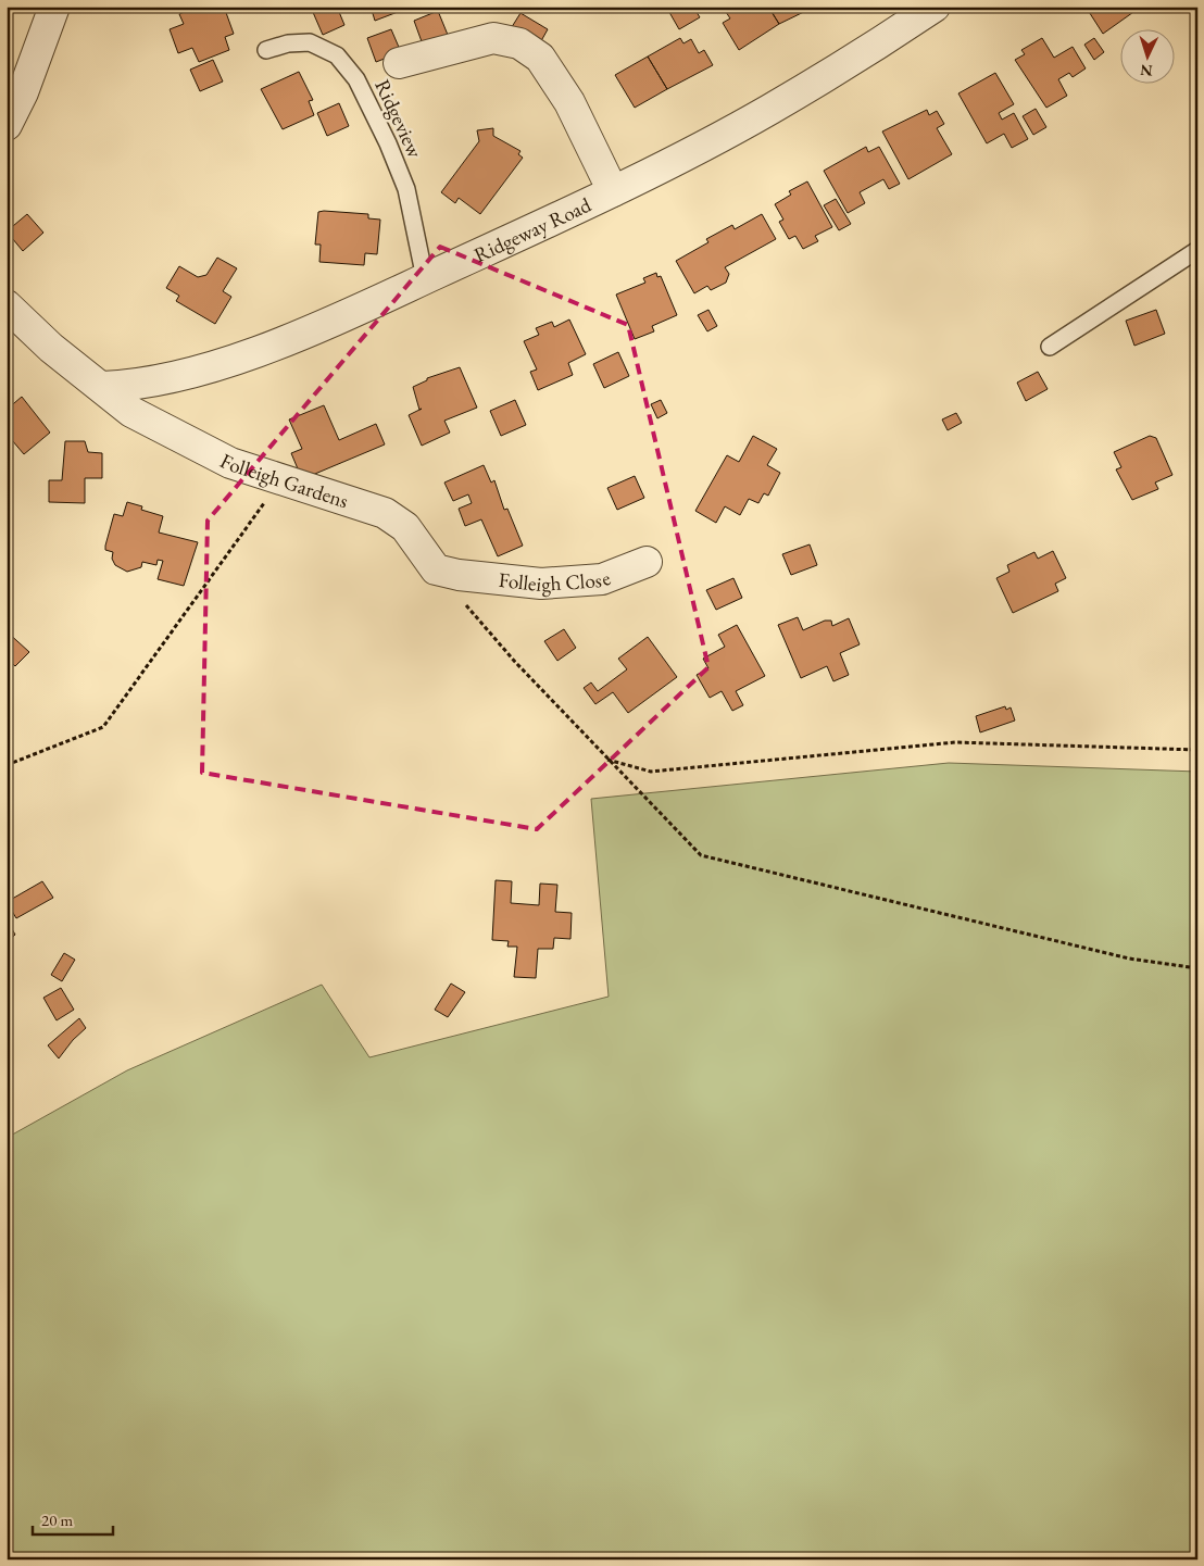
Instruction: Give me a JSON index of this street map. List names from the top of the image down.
{
  "streets": {
    "street": ["Ridgeway Road", "Folleigh Gardens", "Folleigh Close"],
    "lane": ["Ridgeview"]
  },
  "crossings": [
    ["Ridgeview", "Ridgeway Road"],
    ["Ridgeway Road", "Folleigh Gardens"],
    ["Folleigh Gardens", "Folleigh Close"]
  ],
  "scale_bar": "20 m",
  "north": "bottom"
}
